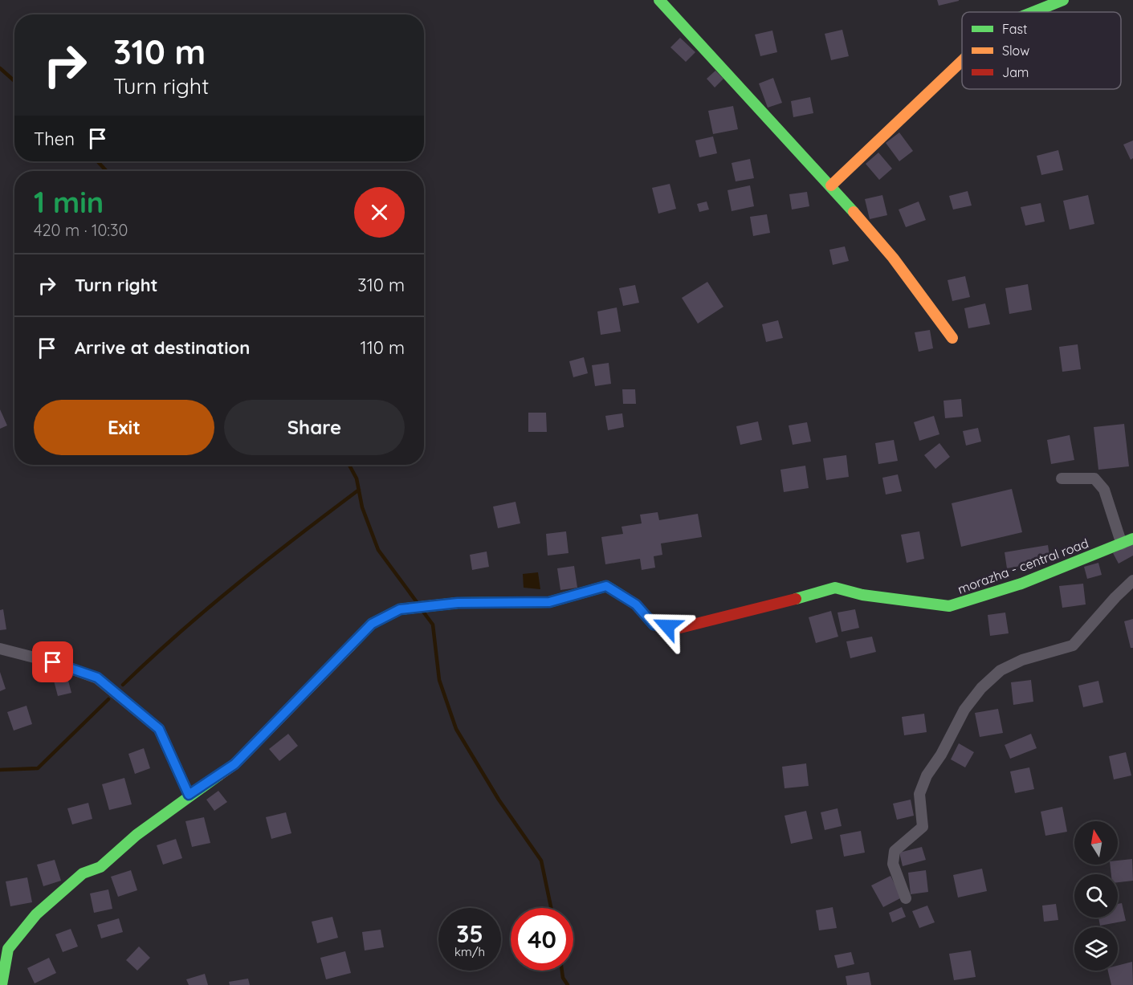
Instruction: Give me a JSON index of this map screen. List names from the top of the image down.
{
  "streets": {
    "street": ["morazha - central road"]
  },
  "legend": ["Fast", "Slow", "Jam"],
  "north": "top",
  "page": {
    "turn": ["310 m", "Turn right"],
    "then": "Then",
    "heading": ["1 min", "420 m · 10:30"],
    "list": [
      {
        "name": "Turn right",
        "value": "310 m"
      },
      {
        "name": "Arrive at destination",
        "value": "110 m"
      }
    ],
    "buttons": ["Exit", "Share"],
    "speed": "35 km/h",
    "limit": "40"
  }
}
